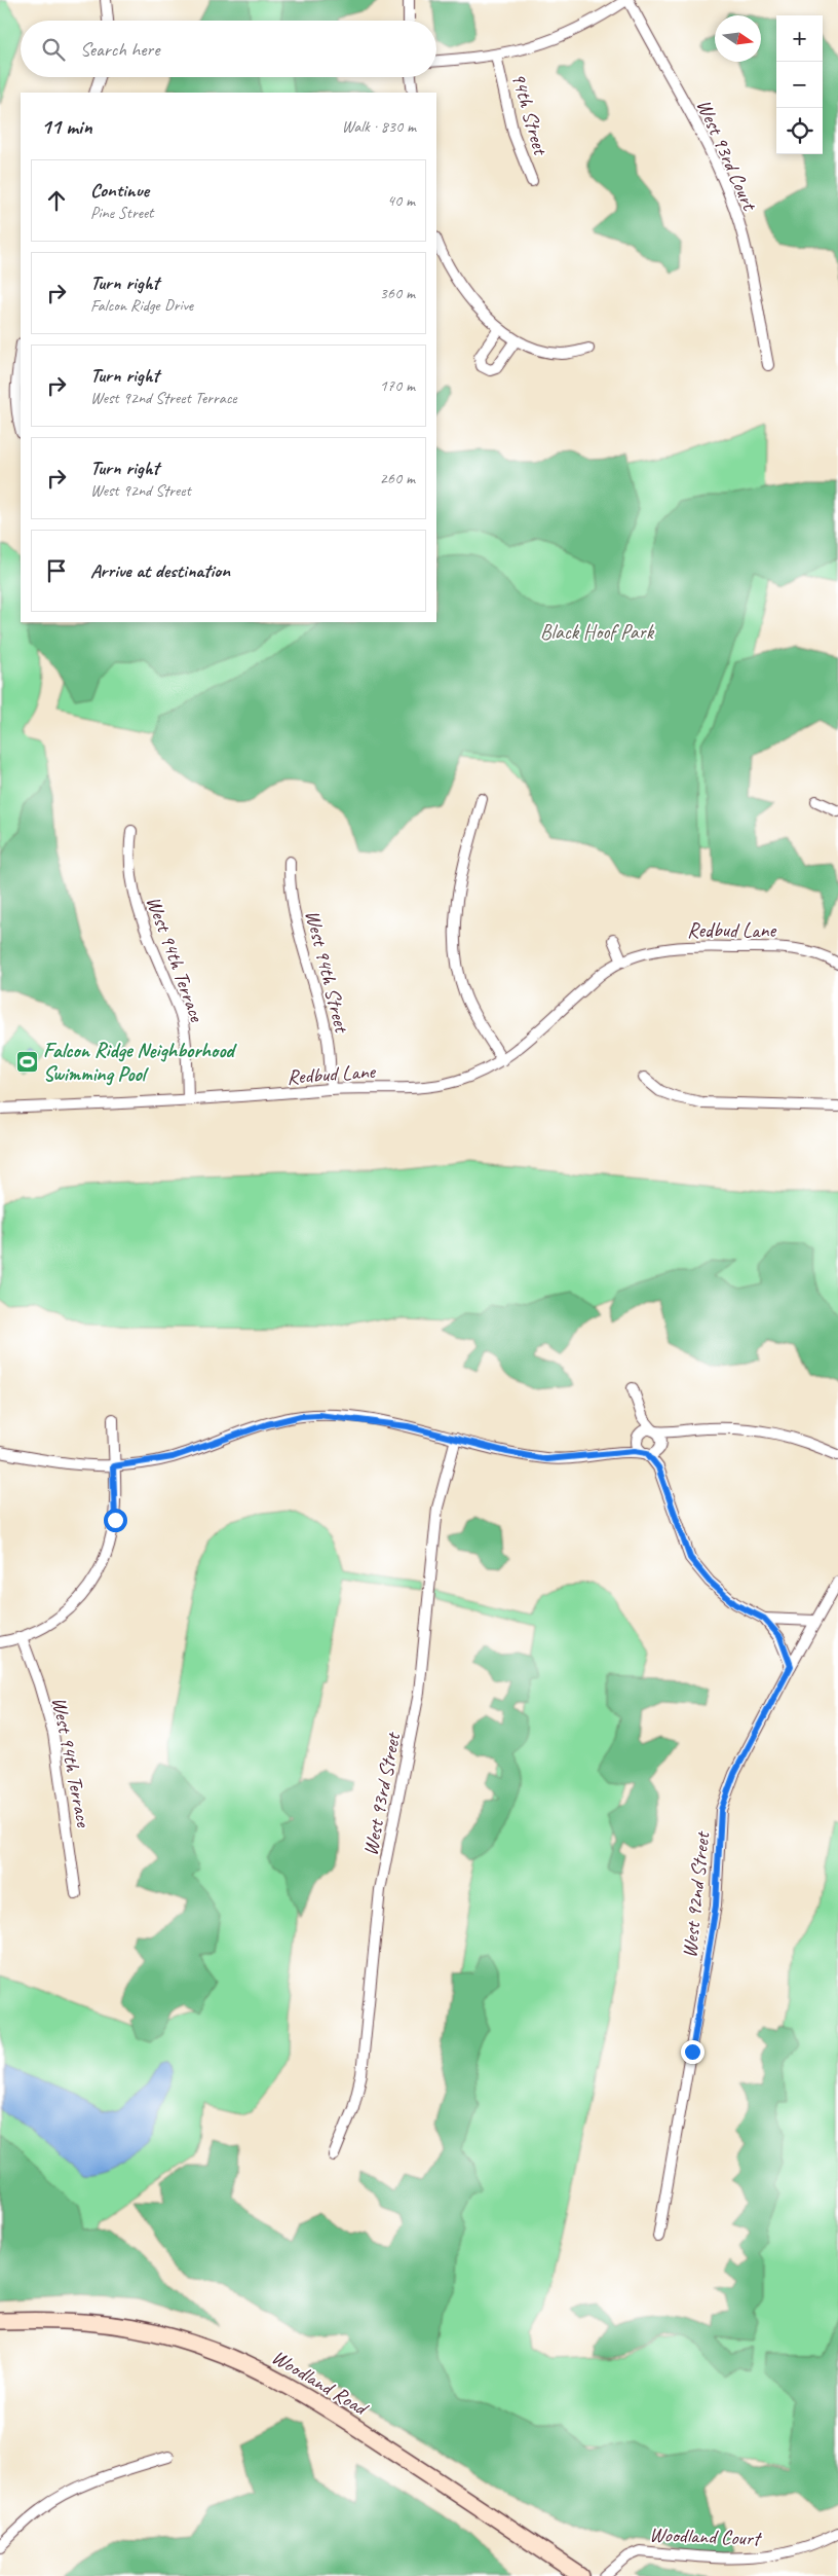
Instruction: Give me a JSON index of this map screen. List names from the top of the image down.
{
  "streets": {
    "main road": ["Woodland Road"],
    "street": [
      "94th Street",
      "West 93rd Court",
      "Redbud Lane",
      "West 94th Terrace",
      "West 94th Street",
      "West 93rd Street",
      "West 92nd Street",
      "Woodland Court"
    ]
  },
  "crossings": [
    ["Redbud Lane", "West 94th Terrace"],
    ["Redbud Lane", "West 94th Street"]
  ],
  "parks": ["Black Hoof Park"],
  "places": {
    "sports": ["Falcon Ridge Neighborhood Swimming Pool"]
  },
  "north": "right",
  "page": {
    "map_buttons": ["+", "−"],
    "search": "Search here",
    "heading": ["11 min", "Walk · 830 m"],
    "list": [
      ["Continue", "Pine Street", "40 m"],
      ["Turn right", "Falcon Ridge Drive", "360 m"],
      ["Turn right", "West 92nd Street Terrace", "170 m"],
      ["Turn right", "West 92nd Street", "260 m"],
      "Arrive at destination"
    ]
  }
}
